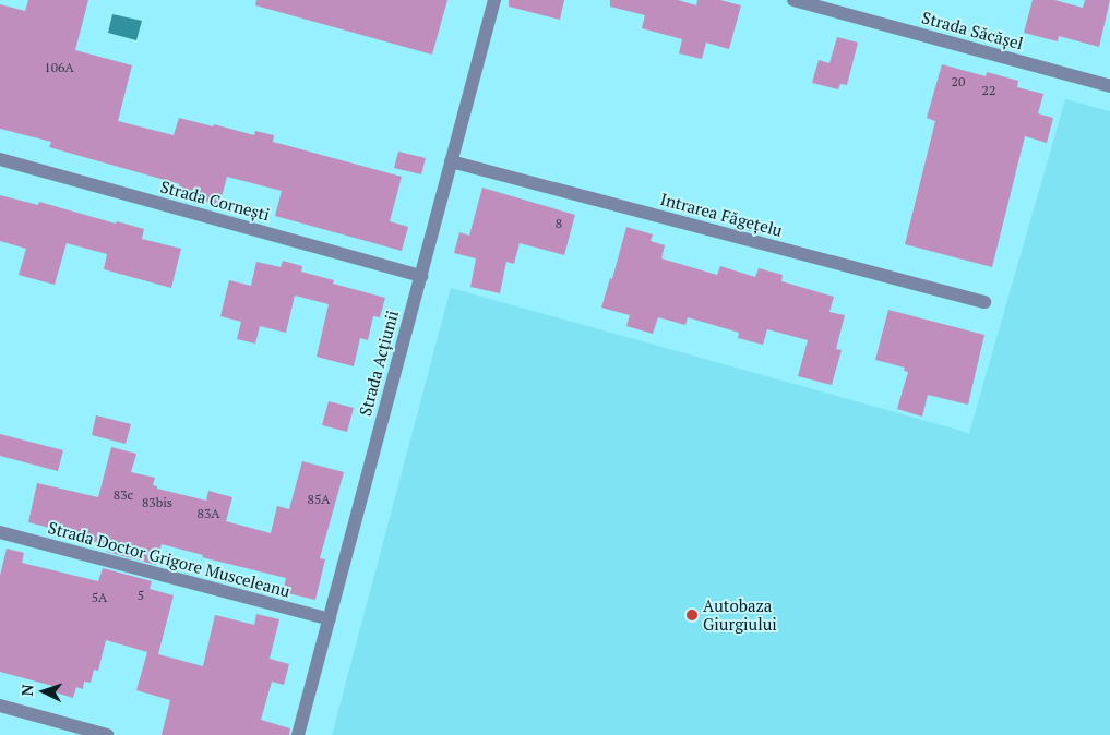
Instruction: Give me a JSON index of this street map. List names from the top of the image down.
{
  "streets": {
    "street": [
      "Strada Săcășel",
      "Strada Cornești",
      "Intrarea Făgețelu",
      "Strada Acțiunii",
      "Strada Doctor Grigore Musceleanu"
    ]
  },
  "crossings": [
    ["Strada Cornești", "Strada Acțiunii"],
    ["Intrarea Făgețelu", "Strada Acțiunii"],
    ["Strada Acțiunii", "Strada Doctor Grigore Musceleanu"]
  ],
  "places": ["Autobaza Giurgiului"],
  "house_numbers": [
    "106A",
    "20",
    "22",
    "8",
    "83c",
    "85A",
    "83bis",
    "83A",
    "5",
    "5A"
  ],
  "north": "left"
}
